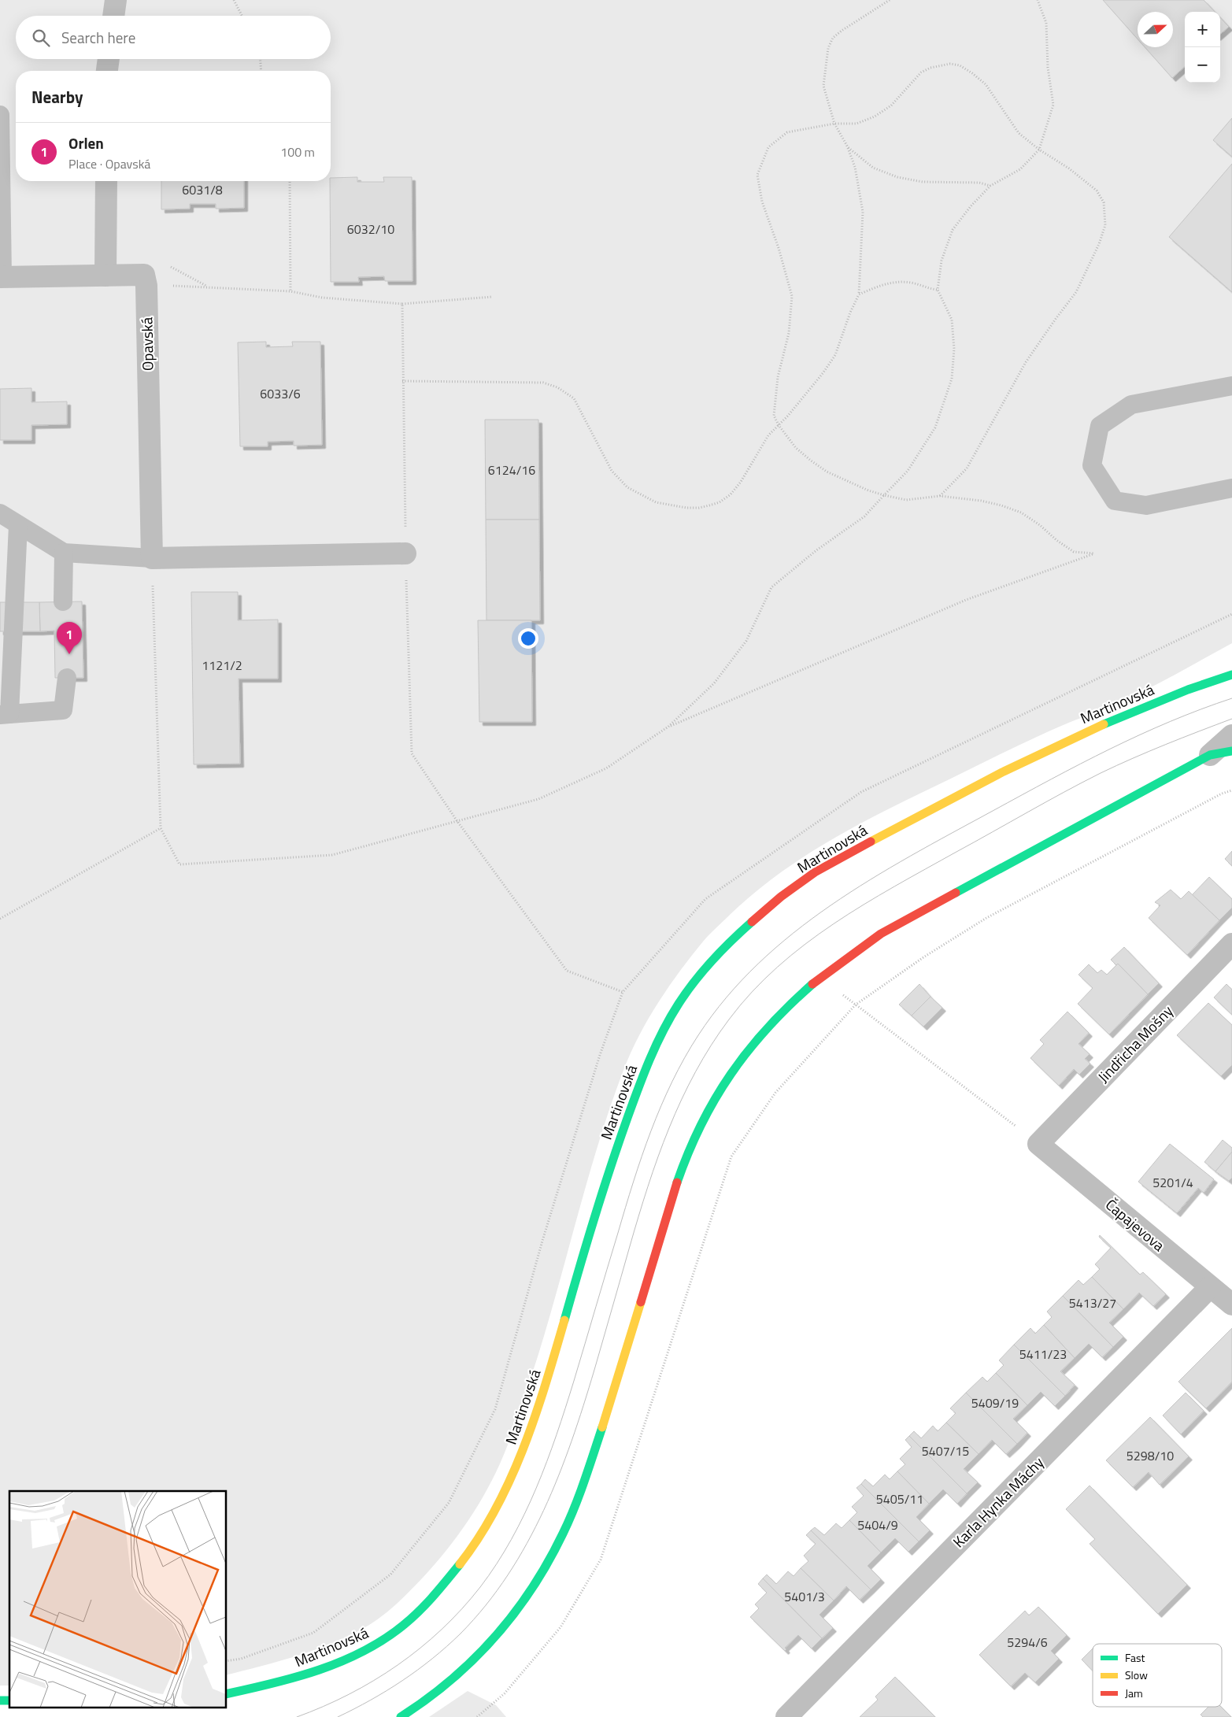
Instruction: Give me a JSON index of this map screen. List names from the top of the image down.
{
  "streets": {
    "street": [
      "Opavská",
      "Martinovská",
      "Jindřicha Mošny",
      "Čapajevova",
      "Karla Hynka Máchy"
    ]
  },
  "crossings": [
    ["Jindřicha Mošny", "Čapajevova"],
    ["Čapajevova", "Karla Hynka Máchy"]
  ],
  "house_numbers": [
    "6031/8",
    "6032/10",
    "6033/6",
    "6124/16",
    "1121/2",
    "5201/4",
    "5413/27",
    "5411/23",
    "5409/19",
    "5407/15",
    "5298/10",
    "5405/11",
    "5404/9",
    "5401/3",
    "5294/6"
  ],
  "legend": ["Fast", "Slow", "Jam"],
  "north": "right",
  "page": {
    "map_buttons": ["+", "−"],
    "search": "Search here",
    "heading": "Nearby",
    "list": [
      {
        "mark": "1",
        "name": "Orlen",
        "note": "Place · Opavská",
        "value": "100 m"
      }
    ],
    "pins": "1"
  }
}
